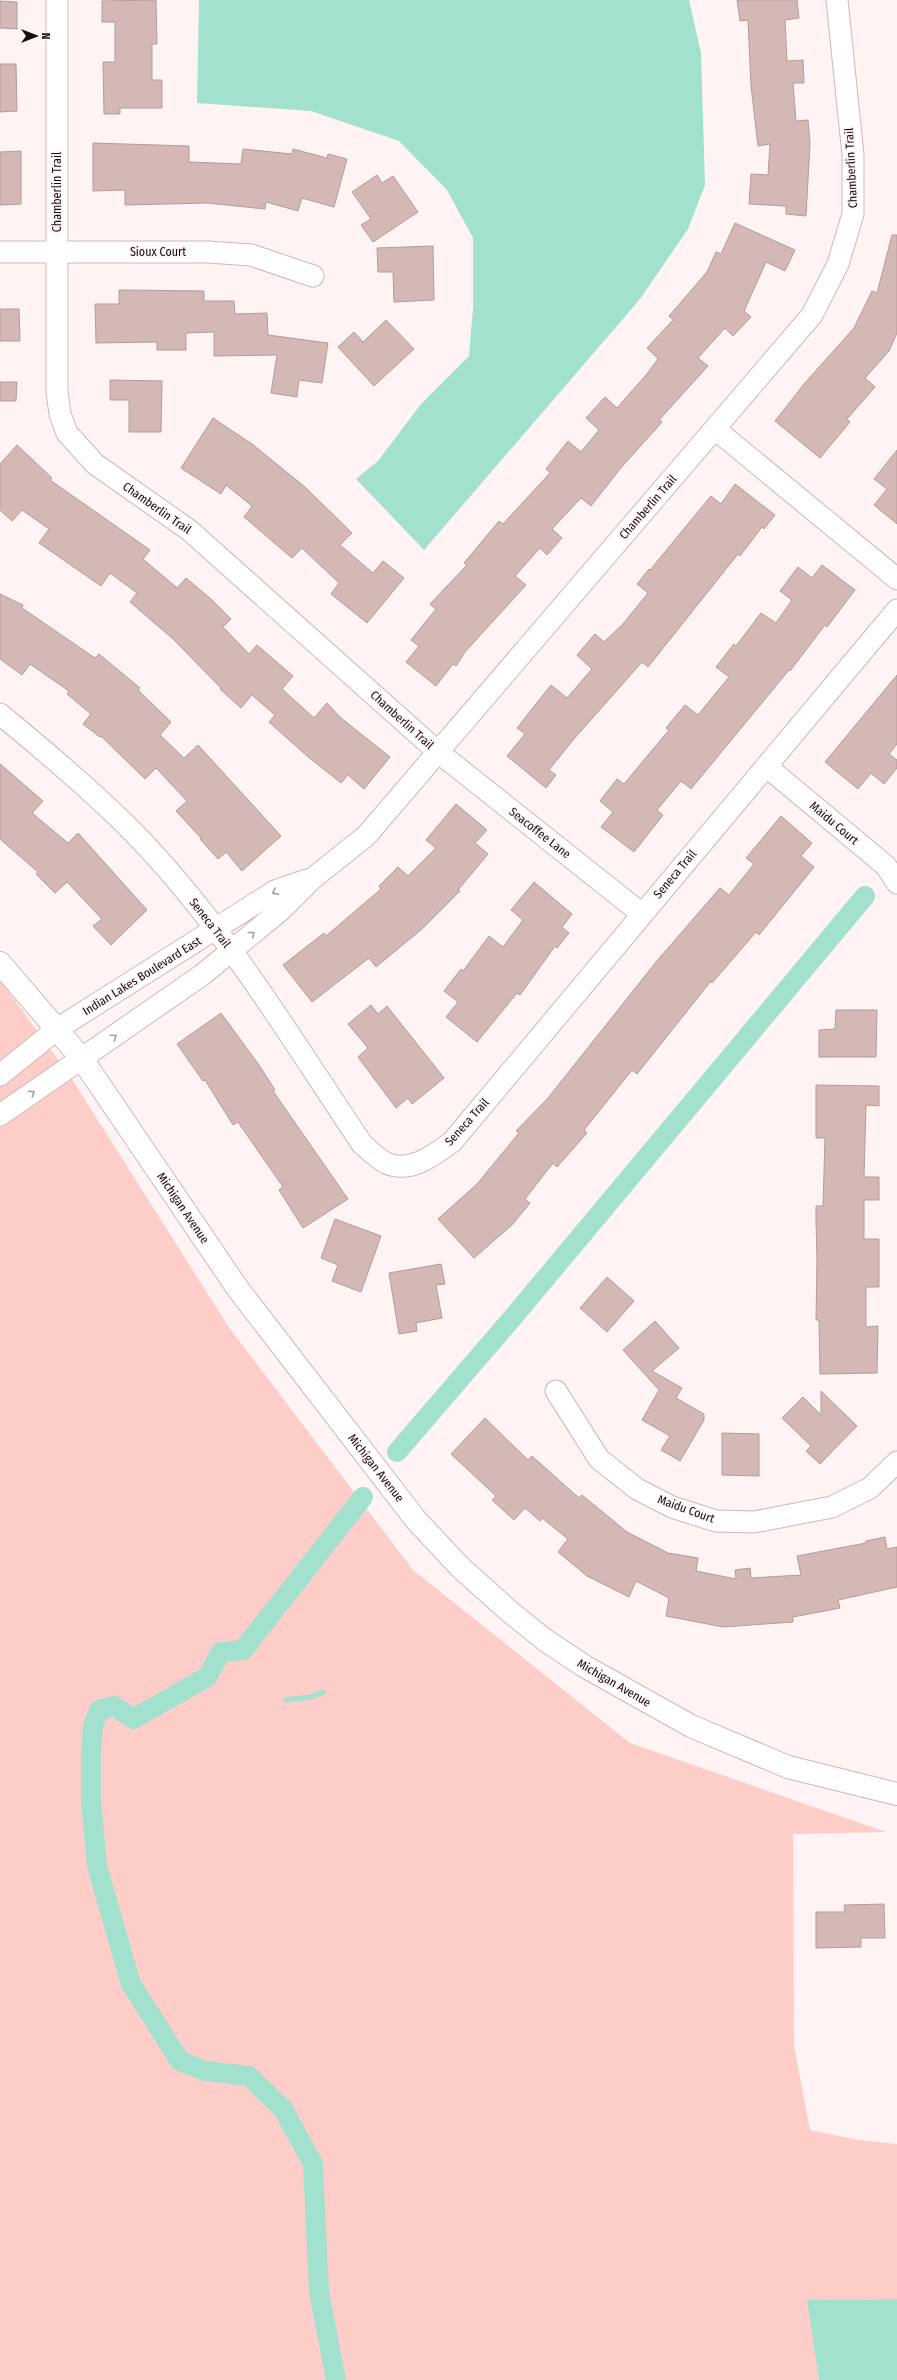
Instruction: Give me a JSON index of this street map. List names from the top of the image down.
{
  "streets": {
    "street": [
      "Chamberlin Trail",
      "Sioux Court",
      "Maidu Court",
      "Seacoffee Lane",
      "Seneca Trail",
      "Indian Lakes Boulevard East",
      "Michigan Avenue"
    ]
  },
  "crossings": [
    ["Chamberlin Trail", "Sioux Court"],
    ["Chamberlin Trail", "Seacoffee Lane"],
    ["Chamberlin Trail", "Indian Lakes Boulevard East"],
    ["Maidu Court", "Seneca Trail"],
    ["Seacoffee Lane", "Seneca Trail"],
    ["Seacoffee Lane", "Indian Lakes Boulevard East"],
    ["Seneca Trail", "Indian Lakes Boulevard East"],
    ["Indian Lakes Boulevard East", "Michigan Avenue"]
  ],
  "north": "right"
}
